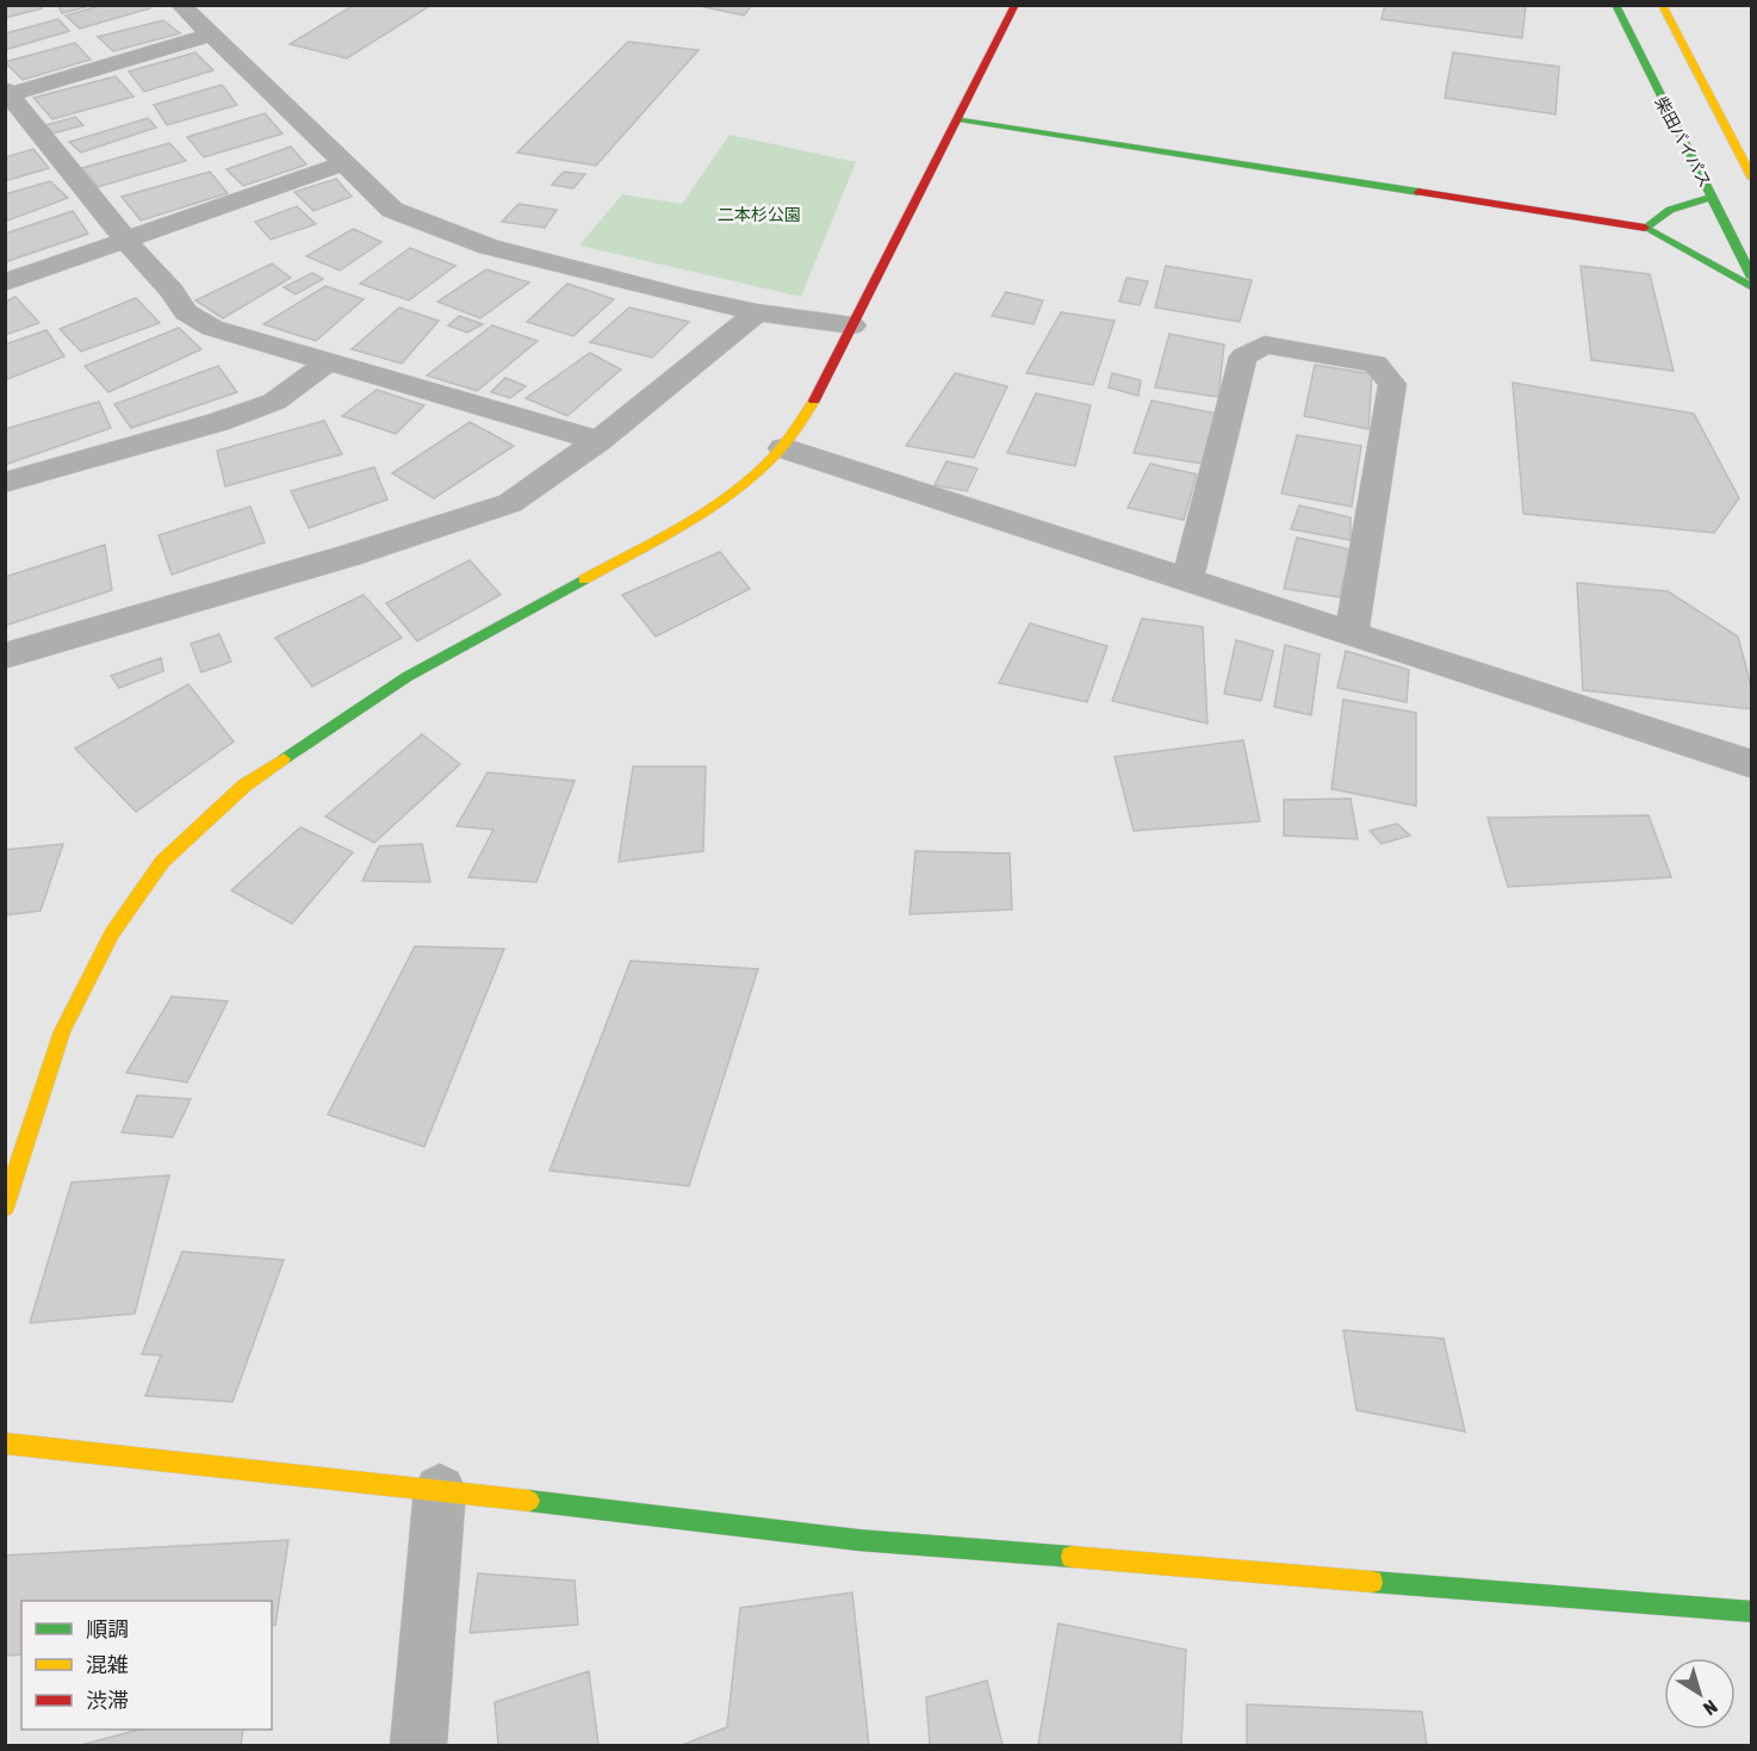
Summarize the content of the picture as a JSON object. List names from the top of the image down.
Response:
{
  "streets": {
    "main road": ["柴田バイパス"]
  },
  "parks": ["二本杉公園"],
  "legend": ["順調", "混雑", "渋滞"],
  "north": "bottom right"
}
